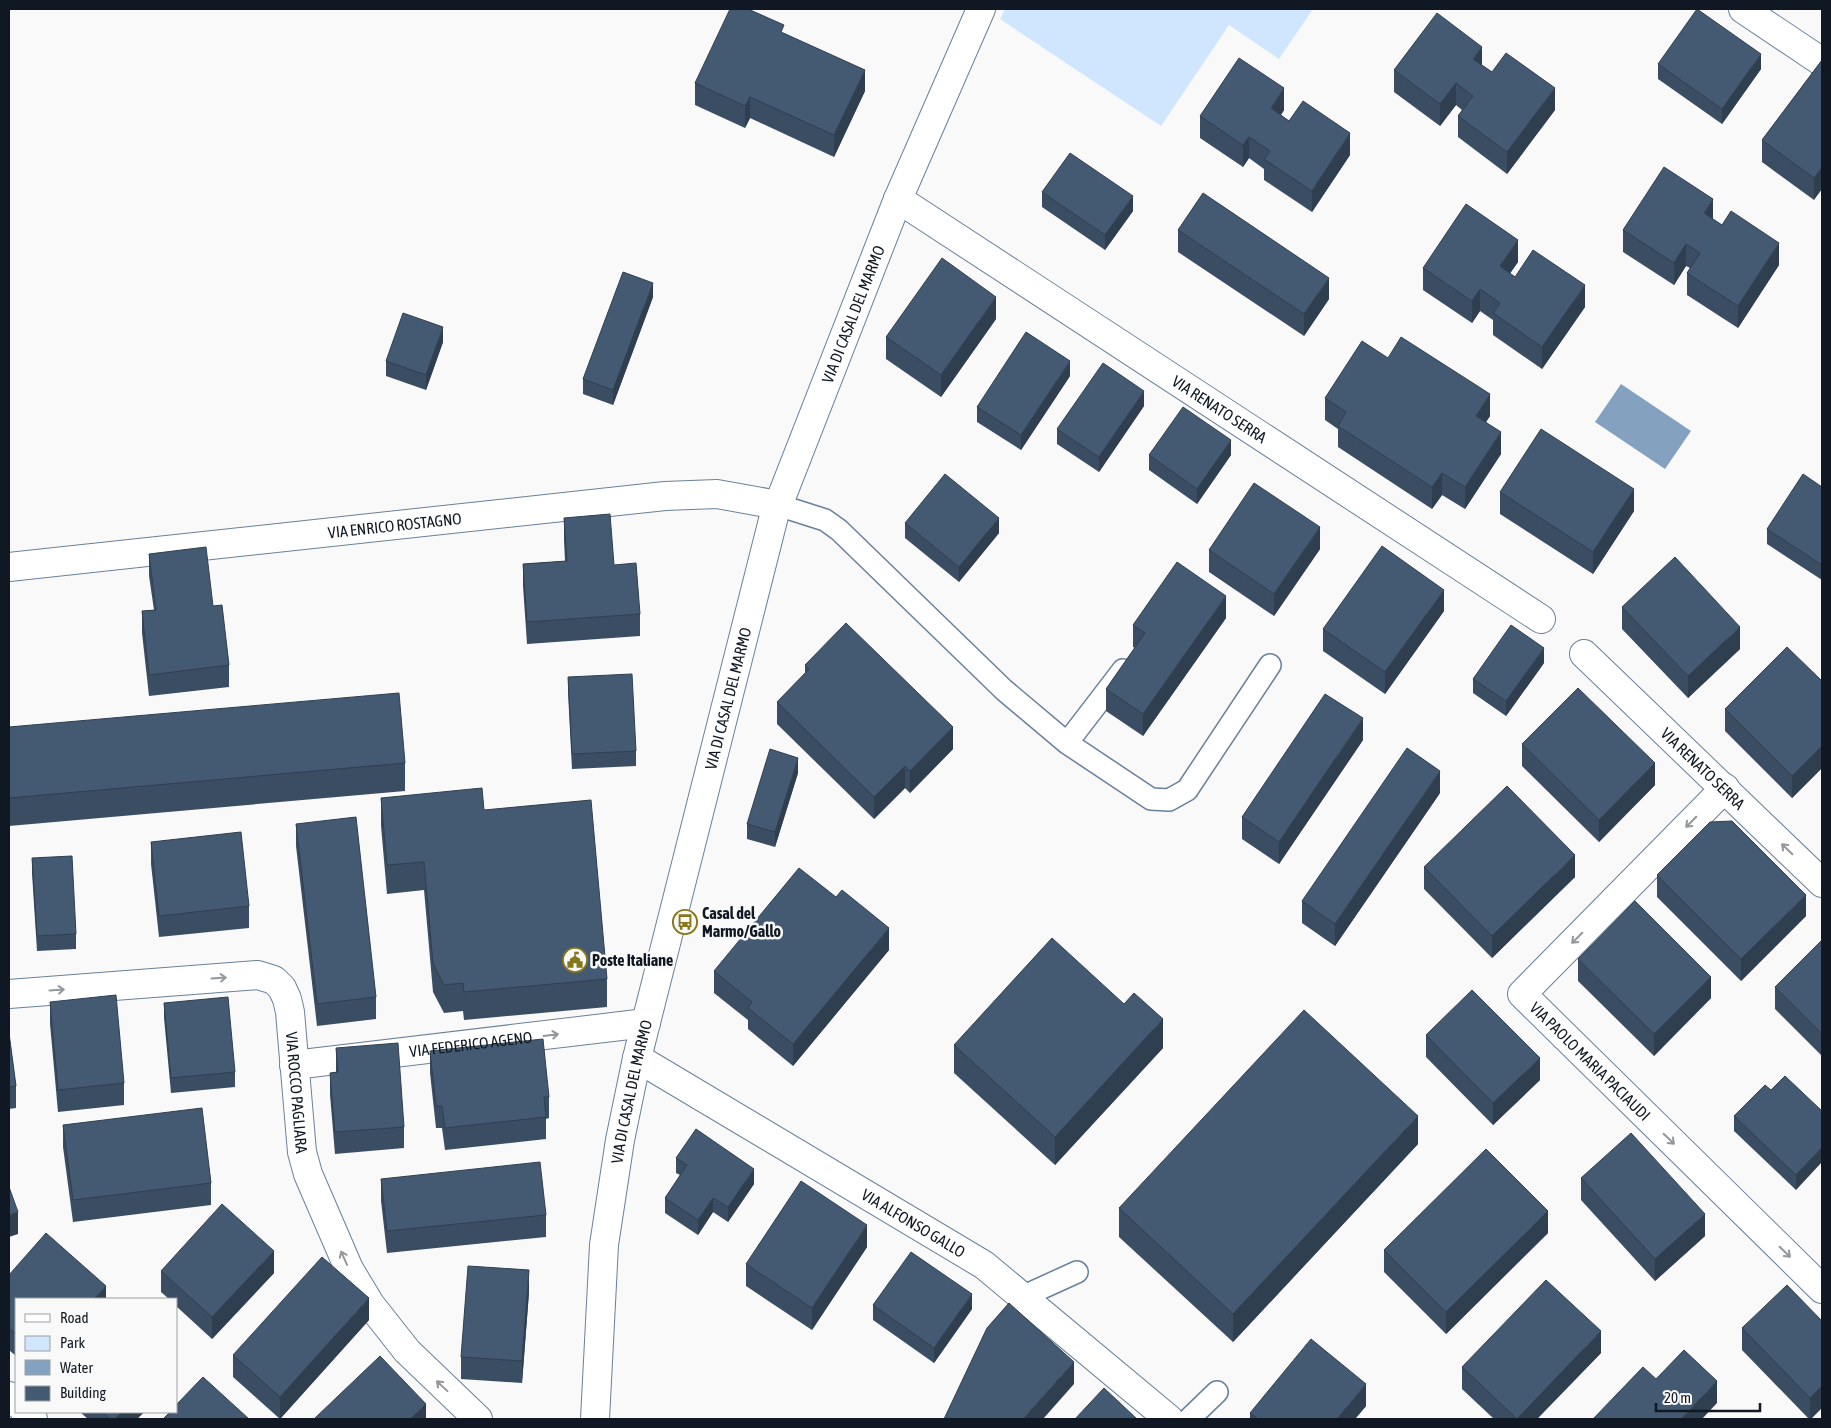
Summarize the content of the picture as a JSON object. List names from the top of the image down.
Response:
{
  "streets": {
    "street": [
      "VIA DI CASAL DEL MARMO",
      "VIA RENATO SERRA",
      "VIA ENRICO ROSTAGNO",
      "VIA FEDERICO AGENO",
      "VIA PAOLO MARIA PACIAUDI",
      "VIA ROCCO PAGLIARA",
      "VIA ALFONSO GALLO"
    ]
  },
  "crossings": [
    ["VIA DI CASAL DEL MARMO", "VIA RENATO SERRA"],
    ["VIA DI CASAL DEL MARMO", "VIA ENRICO ROSTAGNO"],
    ["VIA DI CASAL DEL MARMO", "VIA FEDERICO AGENO"],
    ["VIA DI CASAL DEL MARMO", "VIA ALFONSO GALLO"],
    ["VIA RENATO SERRA", "VIA PAOLO MARIA PACIAUDI"],
    ["VIA FEDERICO AGENO", "VIA ROCCO PAGLIARA"]
  ],
  "one_way": ["VIA FEDERICO AGENO"],
  "places": {
    "bus stop": ["Casal del Marmo/Gallo"],
    "public building": ["Poste Italiane"]
  },
  "legend": [
    "Road",
    "Park",
    "Water",
    "Building"
  ],
  "scale_bar": "20 m"
}
